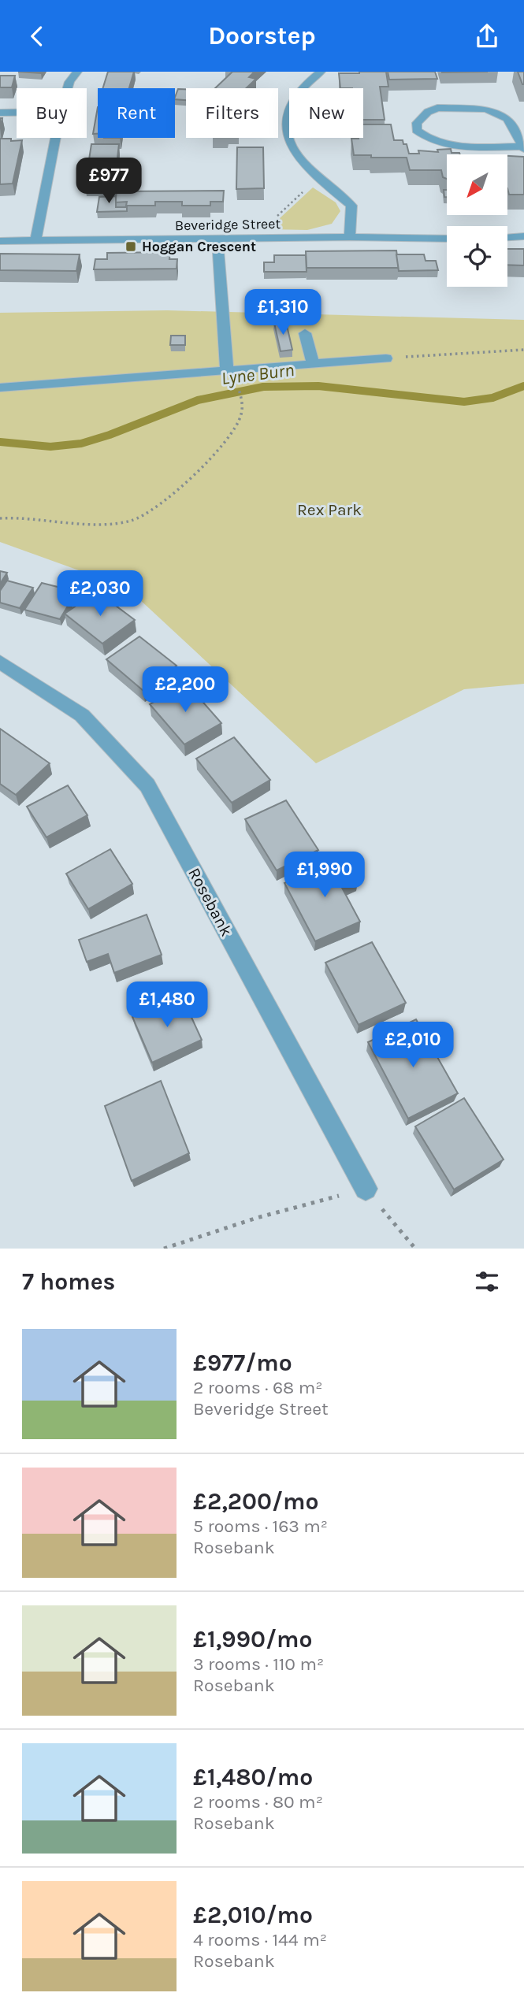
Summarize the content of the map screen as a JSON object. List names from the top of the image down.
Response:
{
  "streets": {
    "street": ["Beveridge Street", "Rosebank"]
  },
  "water": ["Lyne Burn"],
  "parks": ["Rex Park"],
  "places": {
    "transit": ["Hoggan Crescent"]
  },
  "north": "bottom left",
  "page": {
    "header": "Doorstep",
    "chip": [
      "Buy",
      "Rent",
      "Filters",
      "New"
    ],
    "price": [
      "£977",
      "£1,310",
      "£2,030",
      "£2,200",
      "£1,990",
      "£1,480",
      "£2,010"
    ],
    "heading": "7 homes",
    "list": [
      {
        "name": "£977/mo",
        "note": "2 rooms · 68 m² · Beveridge Street"
      },
      {
        "name": "£2,200/mo",
        "note": "5 rooms · 163 m² · Rosebank"
      },
      {
        "name": "£1,990/mo",
        "note": "3 rooms · 110 m² · Rosebank"
      },
      {
        "name": "£1,480/mo",
        "note": "2 rooms · 80 m² · Rosebank"
      },
      {
        "name": "£2,010/mo",
        "note": "4 rooms · 144 m² · Rosebank"
      }
    ]
  }
}
